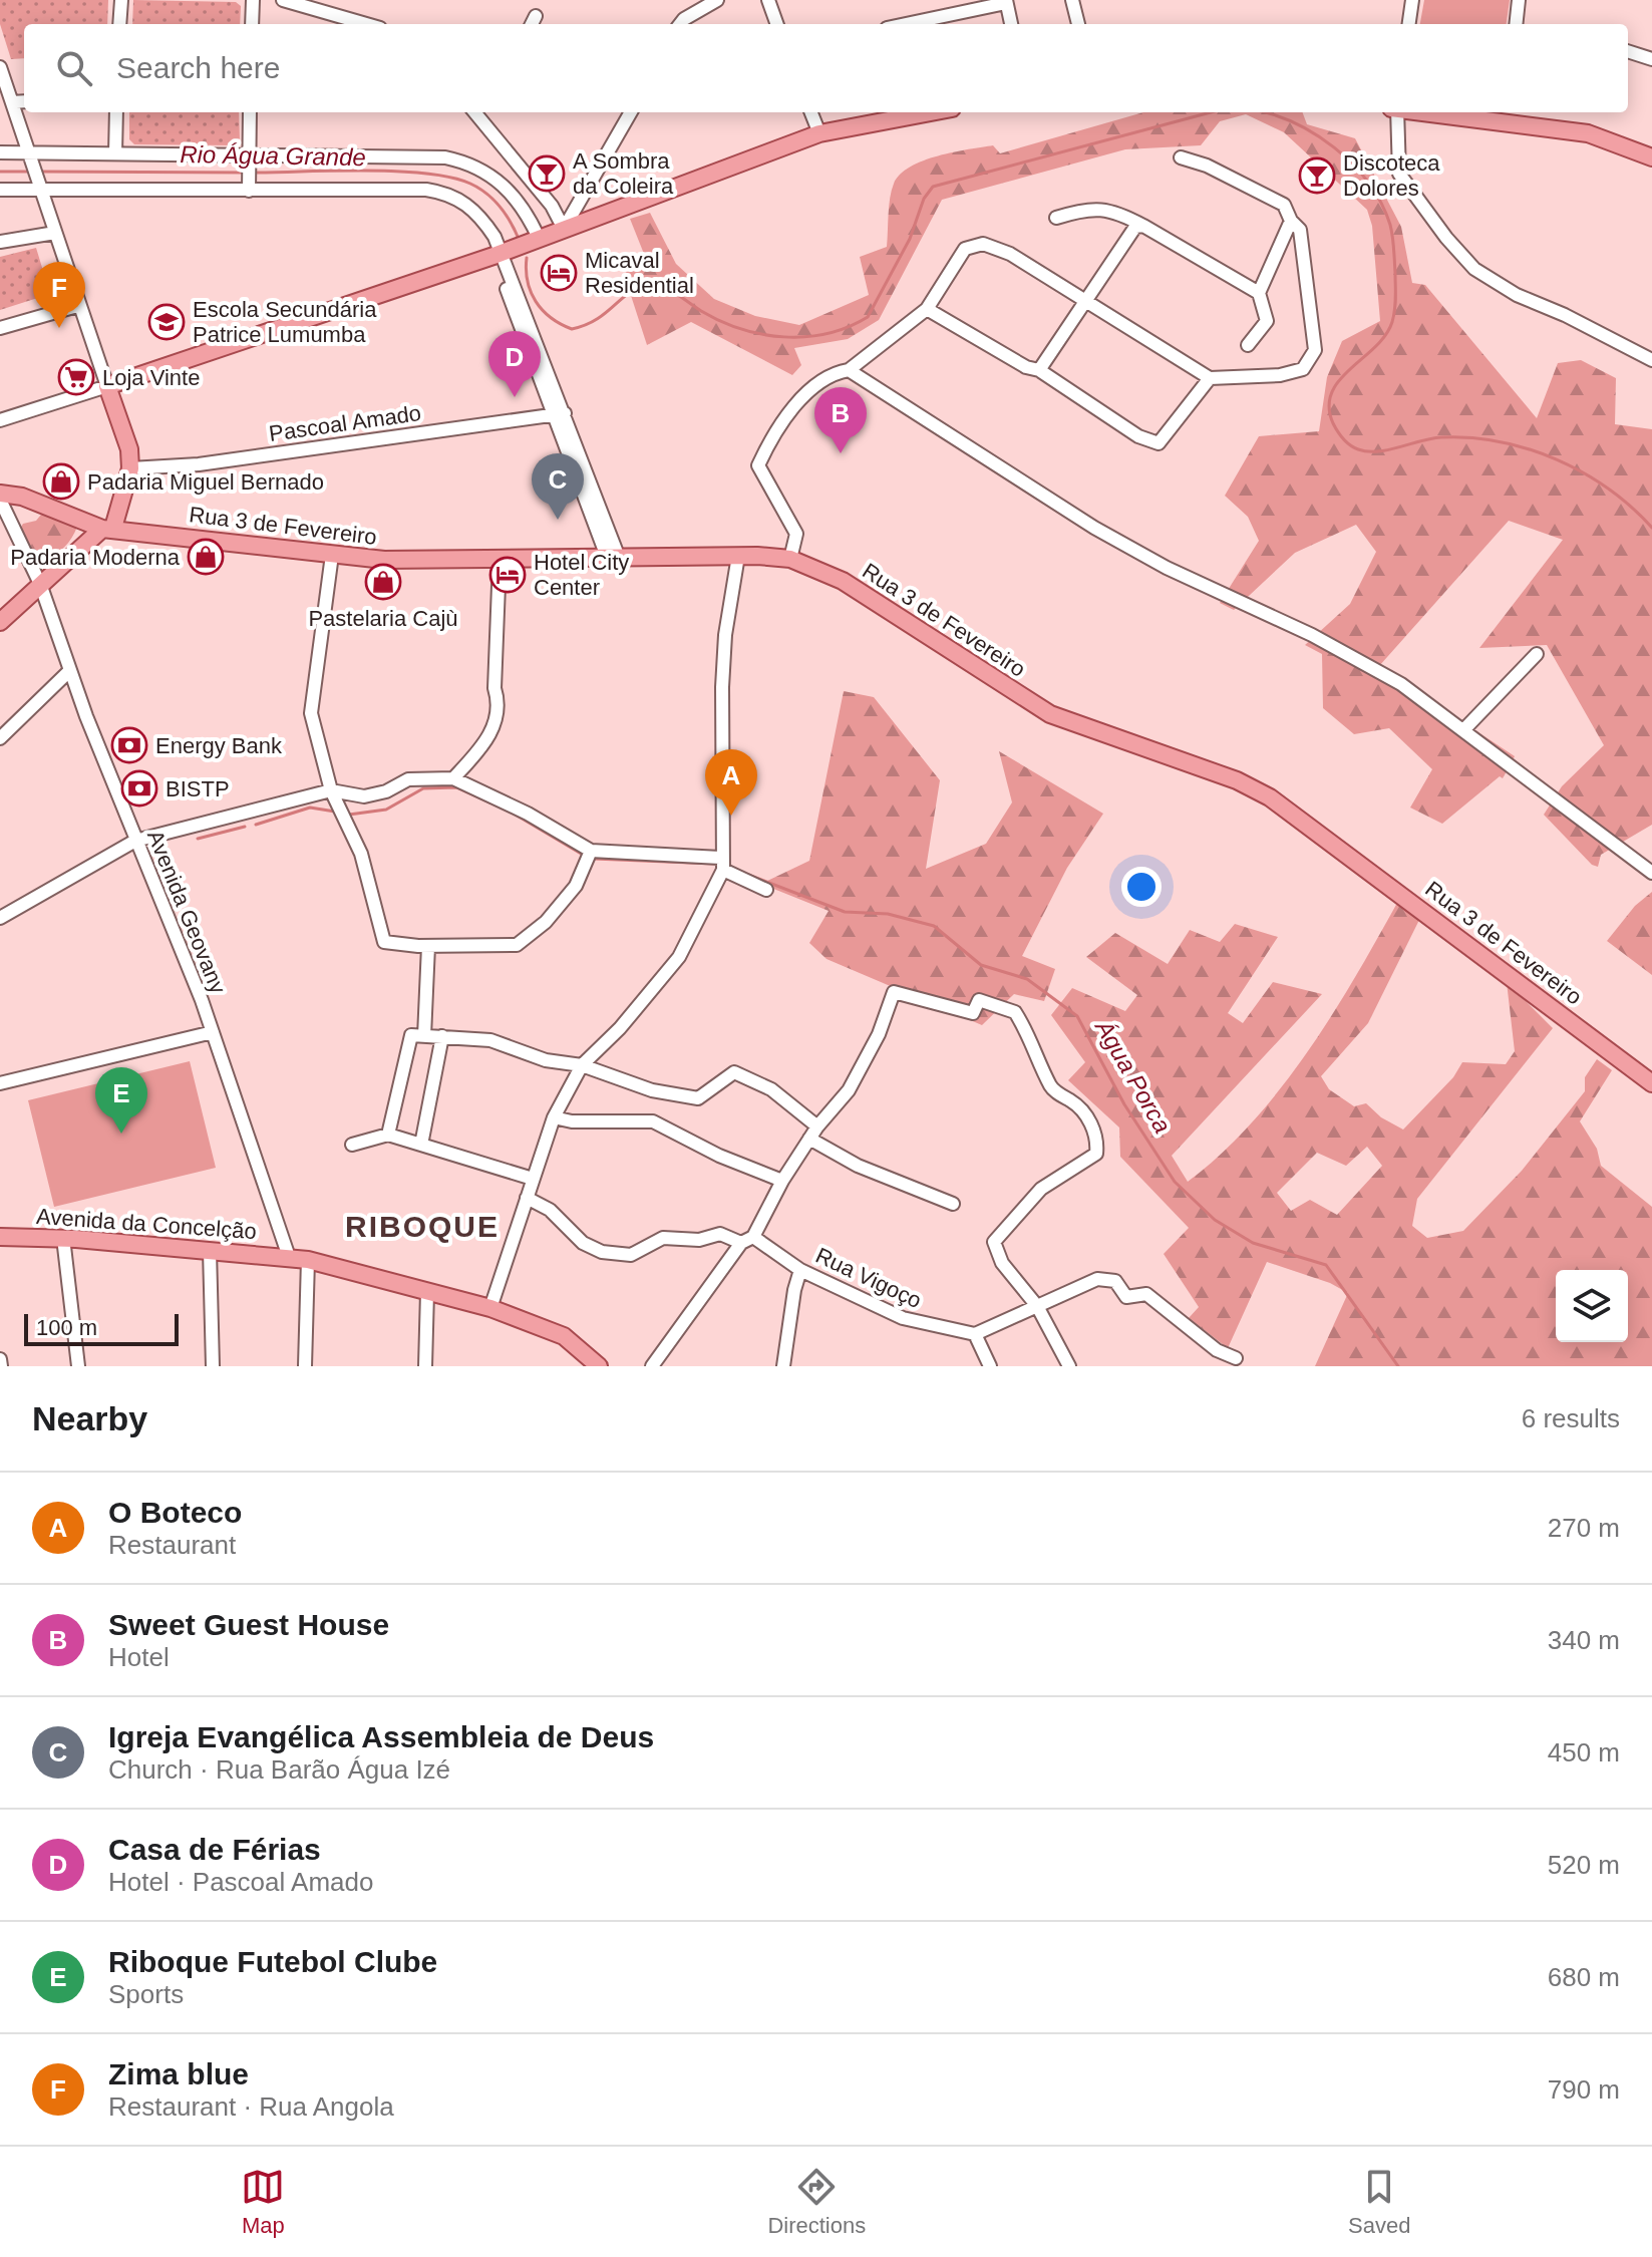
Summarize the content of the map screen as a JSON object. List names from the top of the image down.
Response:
{
  "streets": {
    "main road": ["Rua 3 de Fevereiro", "Avenida da Concelção"],
    "street": ["Pascoal Amado", "Avenida Geovany", "Rua Vigoço"]
  },
  "crossings": [
    ["Rua 3 de Fevereiro", "Avenida Geovany"],
    ["Avenida Geovany", "Avenida da Concelção"]
  ],
  "districts": ["RIBOQUE"],
  "water": ["Rio Água Grande", "Água Porca"],
  "places": {
    "bar": ["A Sombra da Coleira", "Discoteca Dolores"],
    "hotel": ["Micaval Residential", "Hotel City Center"],
    "school or university": ["Escola Secundária Patrice Lumumba"],
    "supermarket": ["Loja Vinte"],
    "shop": ["Padaria Miguel Bernado", "Padaria Moderna", "Pastelaria Cajù"],
    "bank": ["Energy Bank", "BISTP"]
  },
  "scale_bar": "100 m",
  "page": {
    "search": "Search here",
    "pins": [
      "F",
      "D",
      "B",
      "C",
      "A",
      "E"
    ],
    "scale": "100 m",
    "heading": ["Nearby", "6 results"],
    "list": [
      {
        "mark": "A",
        "name": "O Boteco",
        "note": "Restaurant",
        "value": "270 m"
      },
      {
        "mark": "B",
        "name": "Sweet Guest House",
        "note": "Hotel",
        "value": "340 m"
      },
      {
        "mark": "C",
        "name": "Igreja Evangélica Assembleia de Deus",
        "note": "Church · Rua Barão Água Izé",
        "value": "450 m"
      },
      {
        "mark": "D",
        "name": "Casa de Férias",
        "note": "Hotel · Pascoal Amado",
        "value": "520 m"
      },
      {
        "mark": "E",
        "name": "Riboque Futebol Clube",
        "note": "Sports",
        "value": "680 m"
      },
      {
        "mark": "F",
        "name": "Zima blue",
        "note": "Restaurant · Rua Angola",
        "value": "790 m"
      }
    ],
    "nav": ["Map", "Directions", "Saved"]
  }
}
